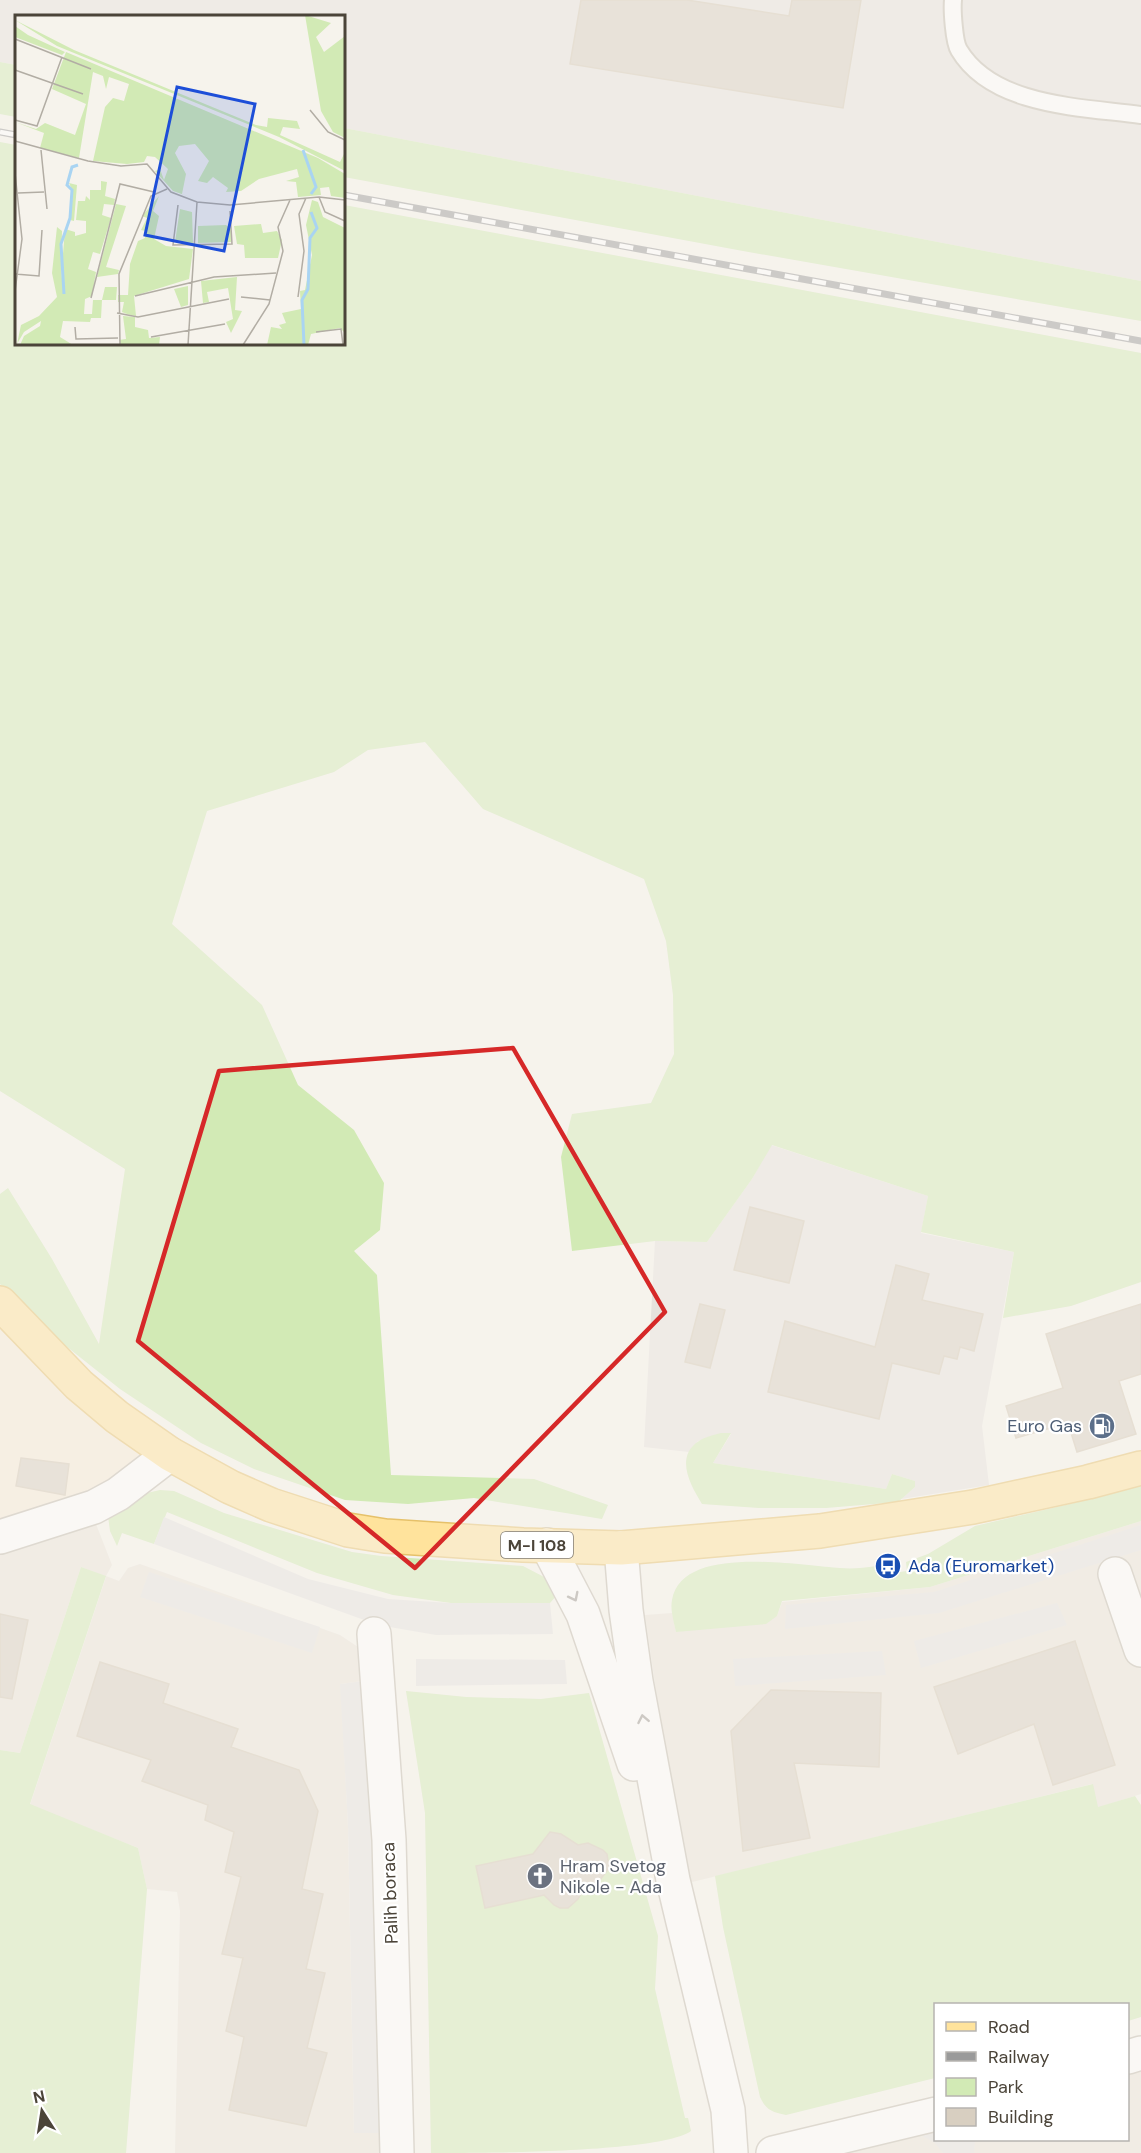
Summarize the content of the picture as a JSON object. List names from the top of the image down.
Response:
{
  "streets": {
    "main road": ["M-I 108"],
    "street": ["Palih boraca"]
  },
  "places": {
    "fuel station": ["Euro Gas"],
    "bus stop": ["Ada (Euromarket)"],
    "church": ["Hram Svetog Nikole - Ada"]
  },
  "legend": [
    "Road",
    "Railway",
    "Park",
    "Building"
  ],
  "north": "top"
}
